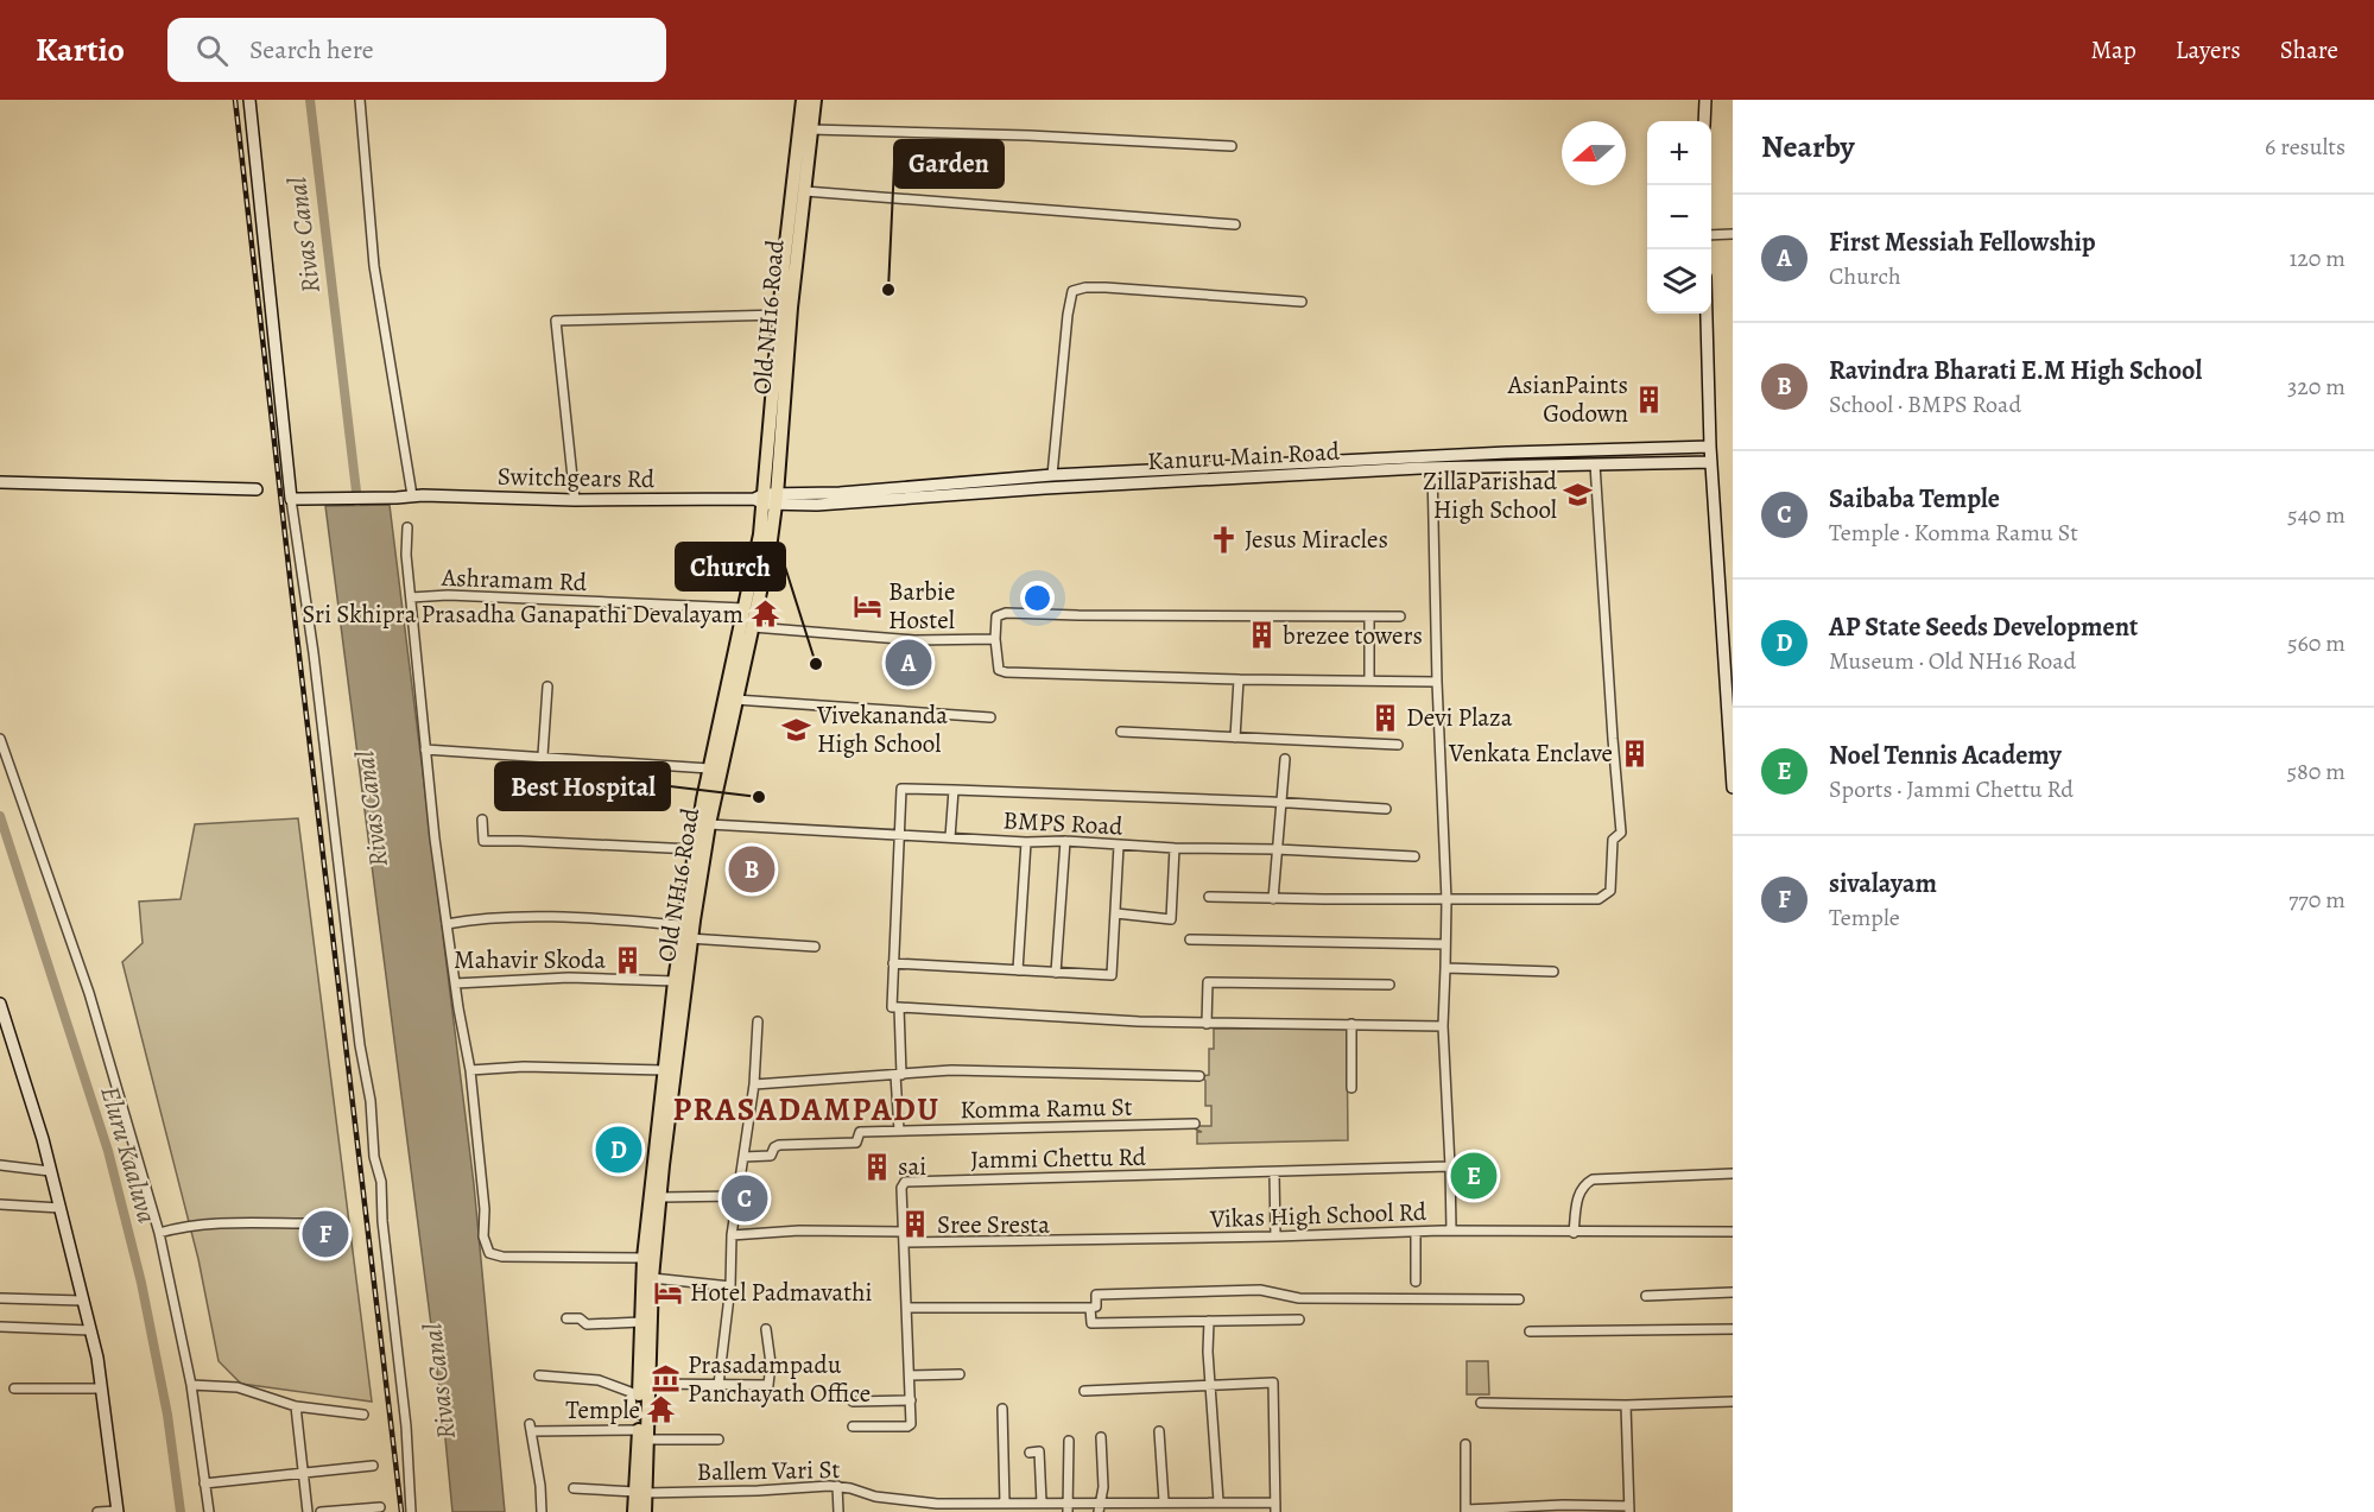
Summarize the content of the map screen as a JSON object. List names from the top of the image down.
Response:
{
  "streets": {
    "main road": ["Old NH16 Road", "Kanuru Main Road", "Switchgears Rd"],
    "street": [
      "Ashramam Rd",
      "BMPS Road",
      "Komma Ramu St",
      "Jammi Chettu Rd",
      "Vikas High School Rd",
      "Ballem Vari St"
    ]
  },
  "crossings": [
    ["Old NH16 Road", "Kanuru Main Road"],
    ["Old NH16 Road", "Switchgears Rd"],
    ["Old NH16 Road", "Ashramam Rd"],
    ["Old NH16 Road", "BMPS Road"],
    ["Old NH16 Road", "Ballem Vari St"],
    ["Kanuru Main Road", "Switchgears Rd"],
    ["Jammi Chettu Rd", "Vikas High School Rd"]
  ],
  "districts": ["PRASADAMPADU"],
  "water": ["Rivas Canal", "Eluru Kaaluva"],
  "places": {
    "other": ["Garden", "Church", "Best Hospital"],
    "building": [
      "AsianPaints Godown",
      "brezee towers",
      "Devi Plaza",
      "Venkata Enclave",
      "Mahavir Skoda",
      "sai",
      "Sree Sresta"
    ],
    "school or university": ["ZillaParishad High School", "Vivekananda High School"],
    "church": ["Jesus Miracles"],
    "hotel": ["Barbie Hostel", "Hotel Padmavathi"],
    "temple": ["Sri Skhipra Prasadha Ganapathi Devalayam", "Temple"],
    "museum": ["Prasadampadu Panchayath Office"]
  },
  "north": "left",
  "page": {
    "header": "Kartio",
    "search": "Search here",
    "nav": ["Map", "Layers", "Share"],
    "heading": ["Nearby", "6 results"],
    "map_buttons": ["+", "−"],
    "list": [
      {
        "mark": "A",
        "name": "First Messiah Fellowship",
        "note": "Church",
        "value": "120 m"
      },
      {
        "mark": "B",
        "name": "Ravindra Bharati E.M High School",
        "note": "School · BMPS Road",
        "value": "320 m"
      },
      {
        "mark": "C",
        "name": "Saibaba Temple",
        "note": "Temple · Komma Ramu St",
        "value": "540 m"
      },
      {
        "mark": "D",
        "name": "AP State Seeds Development",
        "note": "Museum · Old NH16 Road",
        "value": "560 m"
      },
      {
        "mark": "E",
        "name": "Noel Tennis Academy",
        "note": "Sports · Jammi Chettu Rd",
        "value": "580 m"
      },
      {
        "mark": "F",
        "name": "sivalayam",
        "note": "Temple",
        "value": "770 m"
      }
    ],
    "pins": [
      "A",
      "B",
      "D",
      "E",
      "C",
      "F"
    ]
  }
}
